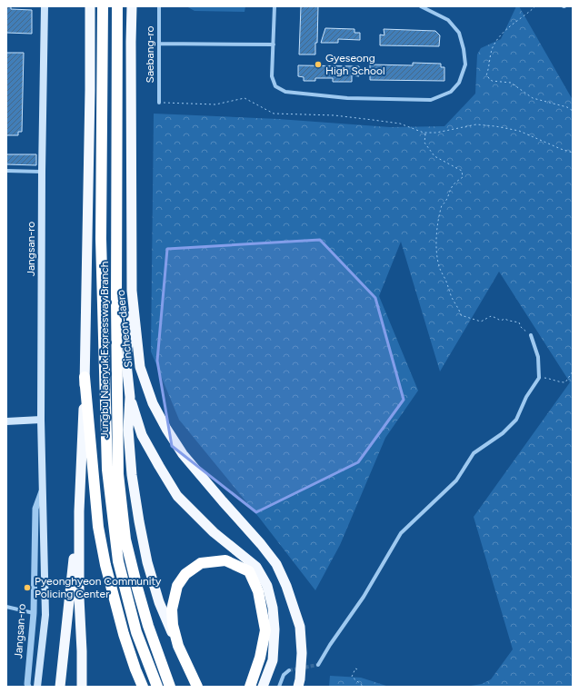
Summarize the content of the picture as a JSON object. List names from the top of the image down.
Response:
{
  "streets": {
    "highway": ["Sincheon-daero", "Jungbu Naeryuk Expressway Branch"],
    "main road": ["Jangsan-ro"],
    "street": ["Saebang-ro"]
  },
  "places": ["Gyeseong High School", "Pyeonghyeon Community Policing Center"]
}
